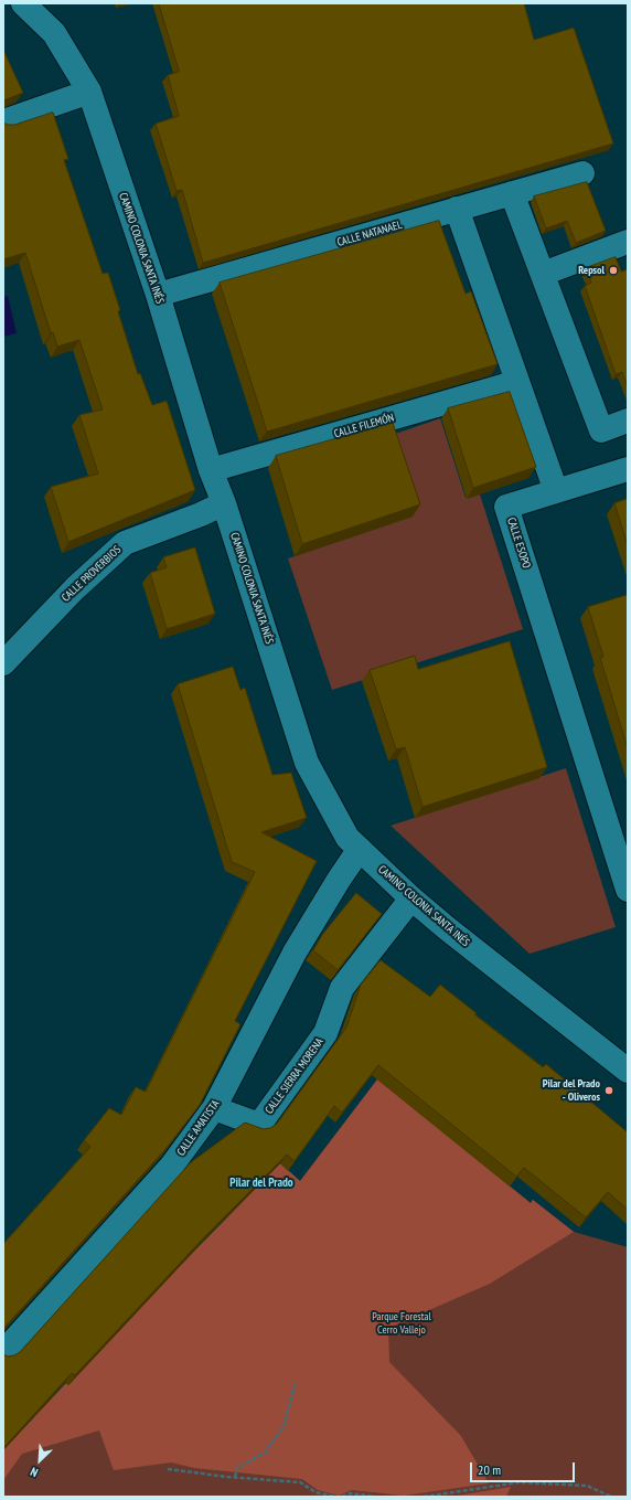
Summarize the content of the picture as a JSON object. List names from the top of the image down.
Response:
{
  "streets": {
    "street": [
      "CALLE NATANAEL",
      "CAMINO COLONIA SANTA INÉS",
      "CALLE FILEMÓN",
      "CALLE ESOPO",
      "CALLE PROVERBIOS",
      "CALLE SIERRA MORENA",
      "CALLE AMATISTA"
    ]
  },
  "crossings": [
    ["CALLE NATANAEL", "CAMINO COLONIA SANTA INÉS"],
    ["CAMINO COLONIA SANTA INÉS", "CALLE FILEMÓN"],
    ["CAMINO COLONIA SANTA INÉS", "CALLE PROVERBIOS"],
    ["CAMINO COLONIA SANTA INÉS", "CALLE SIERRA MORENA"],
    ["CAMINO COLONIA SANTA INÉS", "CALLE AMATISTA"],
    ["CALLE SIERRA MORENA", "CALLE AMATISTA"]
  ],
  "districts": ["Pilar del Prado"],
  "parks": ["Parque Forestal Cerro Vallejo"],
  "places": ["Repsol", "Pilar del Prado - Oliveros"],
  "scale_bar": "20 m",
  "north": "bottom left"
}
